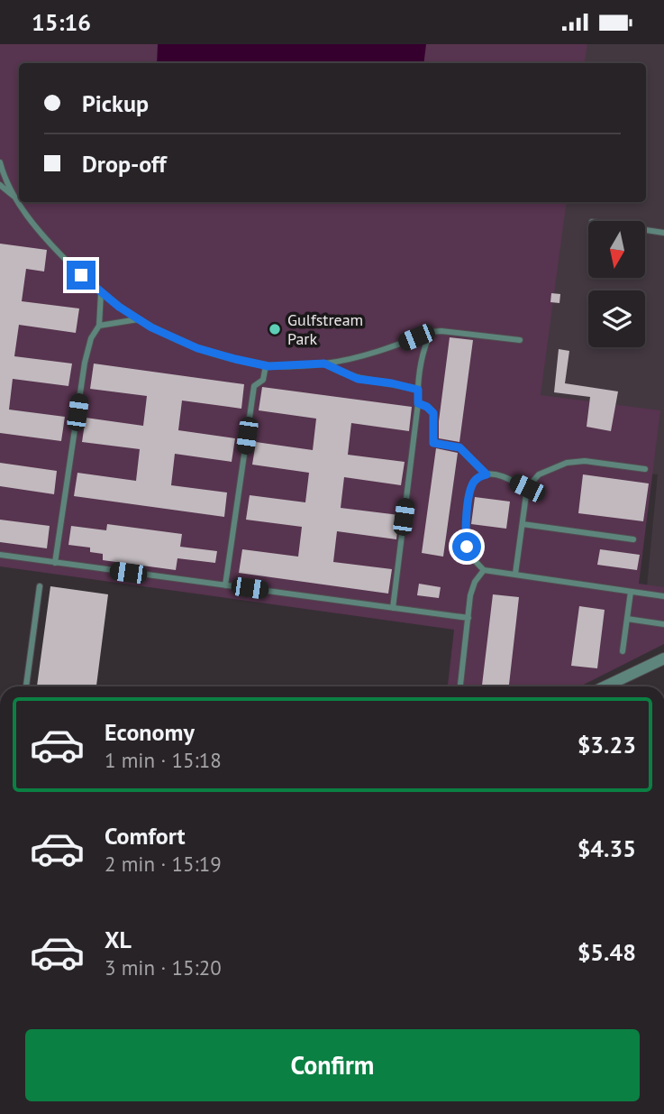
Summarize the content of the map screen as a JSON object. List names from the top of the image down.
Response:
{
  "places": ["Gulfstream Park"],
  "north": "bottom",
  "page": {
    "status": "15:16",
    "banner": ["Pickup", "Drop-off"],
    "list": [
      {
        "name": "Economy",
        "note": "1 min · 15:18",
        "value": "$3.23"
      },
      {
        "name": "Comfort",
        "note": "2 min · 15:19",
        "value": "$4.35"
      },
      {
        "name": "XL",
        "note": "3 min · 15:20",
        "value": "$5.48"
      }
    ],
    "buttons": "Confirm"
  }
}
